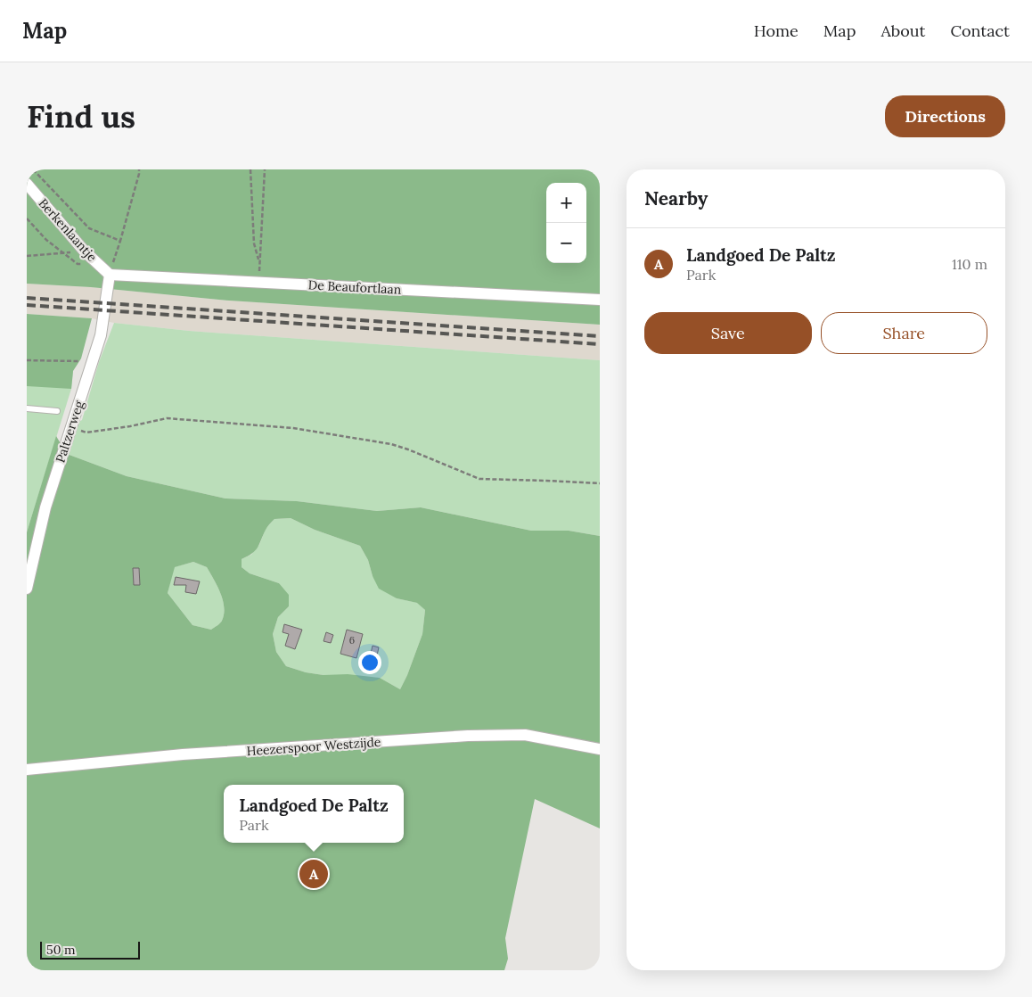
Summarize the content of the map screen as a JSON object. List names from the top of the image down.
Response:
{
  "streets": {
    "street": [
      "Berkenlaantje",
      "De Beaufortlaan",
      "Paltzerweg",
      "Heezerspoor Westzijde"
    ]
  },
  "crossings": [
    ["Berkenlaantje", "De Beaufortlaan"],
    ["Berkenlaantje", "Paltzerweg"],
    ["De Beaufortlaan", "Paltzerweg"]
  ],
  "house_numbers": ["6"],
  "scale_bar": "50 m",
  "page": {
    "header": "Map",
    "nav": [
      "Home",
      "Map",
      "About",
      "Contact"
    ],
    "buttons": [
      "Directions",
      ["Save", "Share"]
    ],
    "title": "Find us",
    "heading": "Nearby",
    "map_buttons": ["+", "−"],
    "list": [
      {
        "mark": "A",
        "name": "Landgoed De Paltz",
        "note": "Park",
        "value": "110 m"
      }
    ],
    "popup": ["Landgoed De Paltz", "Park"],
    "pins": "A",
    "scale": "50 m"
  }
}
